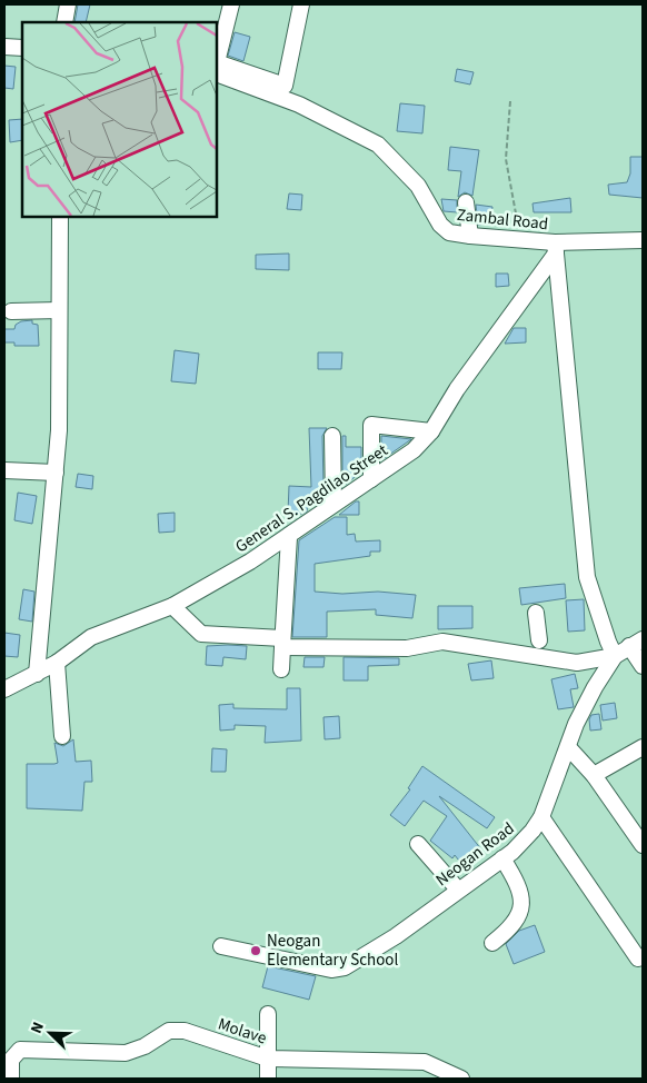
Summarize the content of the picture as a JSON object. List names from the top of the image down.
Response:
{
  "streets": {
    "street": [
      "Zambal Road",
      "General S. Pagdilao Street",
      "Neogan Road",
      "Molave"
    ]
  },
  "crossings": [
    ["Zambal Road", "General S. Pagdilao Street"]
  ],
  "places": ["Neogan Elementary School"],
  "north": "top left"
}
